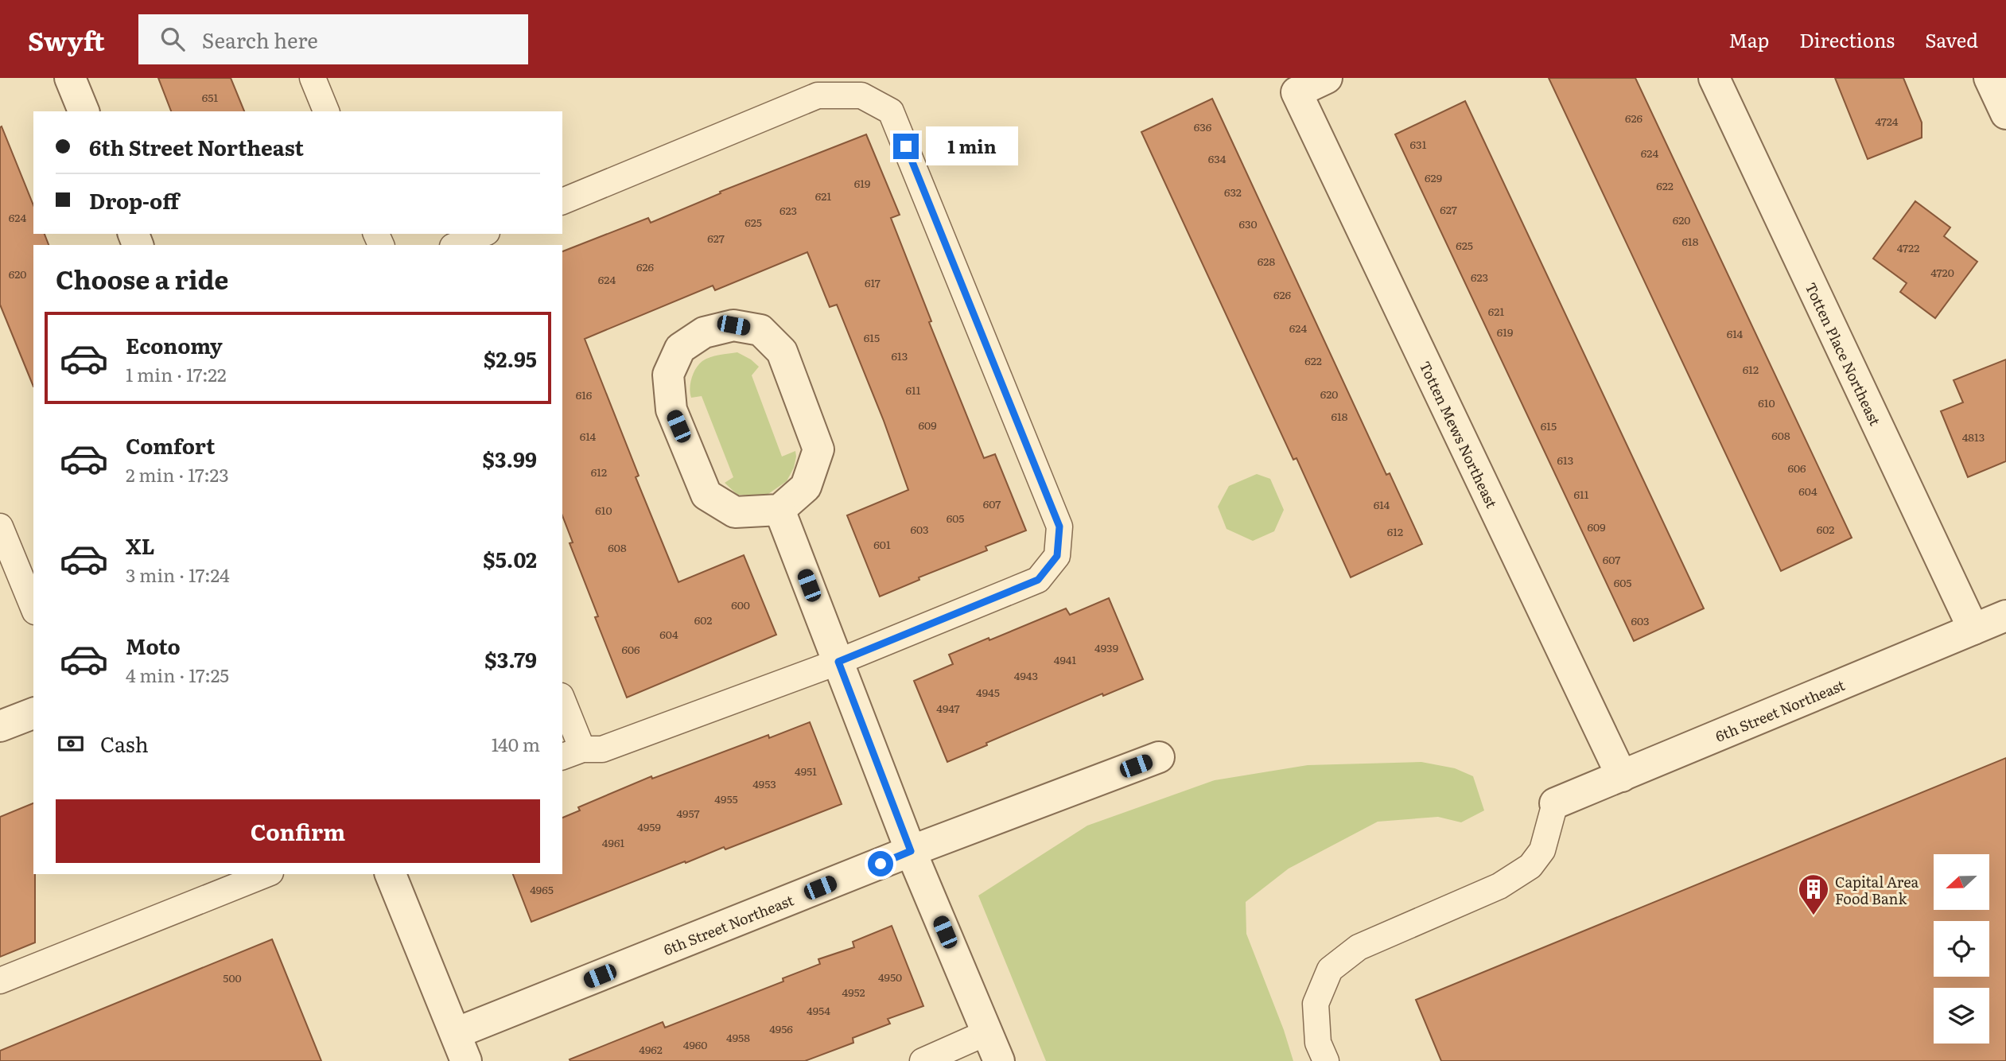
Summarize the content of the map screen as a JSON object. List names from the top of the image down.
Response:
{
  "streets": {
    "street": ["Totten Place Northeast", "Totten Mews Northeast", "6th Street Northeast"]
  },
  "crossings": [
    ["Totten Place Northeast", "6th Street Northeast"],
    ["Totten Mews Northeast", "6th Street Northeast"]
  ],
  "places": {
    "building": ["Capital Area Food Bank"]
  },
  "house_numbers": [
    "651",
    "626",
    "4724",
    "636",
    "631",
    "624",
    "634",
    "629",
    "619",
    "622",
    "632",
    "621",
    "627",
    "623",
    "624",
    "620",
    "625",
    "630",
    "627",
    "618",
    "625",
    "4722",
    "628",
    "626",
    "4720",
    "620",
    "623",
    "624",
    "617",
    "626",
    "621",
    "624",
    "619",
    "614",
    "615",
    "613",
    "622",
    "612",
    "611",
    "620",
    "616",
    "610",
    "618",
    "609",
    "615",
    "608",
    "614",
    "4813",
    "613",
    "606",
    "612",
    "604",
    "611",
    "607",
    "614",
    "610",
    "605",
    "609",
    "603",
    "602",
    "612",
    "601",
    "608",
    "607",
    "605",
    "600",
    "602",
    "603",
    "604",
    "4939",
    "606",
    "4941",
    "4943",
    "4945",
    "4947",
    "4951",
    "4953",
    "4955",
    "4957",
    "4959",
    "4961",
    "4965",
    "4950",
    "500",
    "4952",
    "4954",
    "4956",
    "4958",
    "4960",
    "4962"
  ],
  "north": "left",
  "page": {
    "header": "Swyft",
    "search": "Search here",
    "nav": ["Map", "Directions", "Saved"],
    "banner": ["6th Street Northeast", "Drop-off"],
    "bubble": "1 min",
    "heading": "Choose a ride",
    "list": [
      {
        "name": "Economy",
        "note": "1 min · 17:22",
        "value": "$2.95"
      },
      {
        "name": "Comfort",
        "note": "2 min · 17:23",
        "value": "$3.99"
      },
      {
        "name": "XL",
        "note": "3 min · 17:24",
        "value": "$5.02"
      },
      {
        "name": "Moto",
        "note": "4 min · 17:25",
        "value": "$3.79"
      }
    ],
    "pay": ["Cash", "140 m"],
    "buttons": "Confirm"
  }
}
